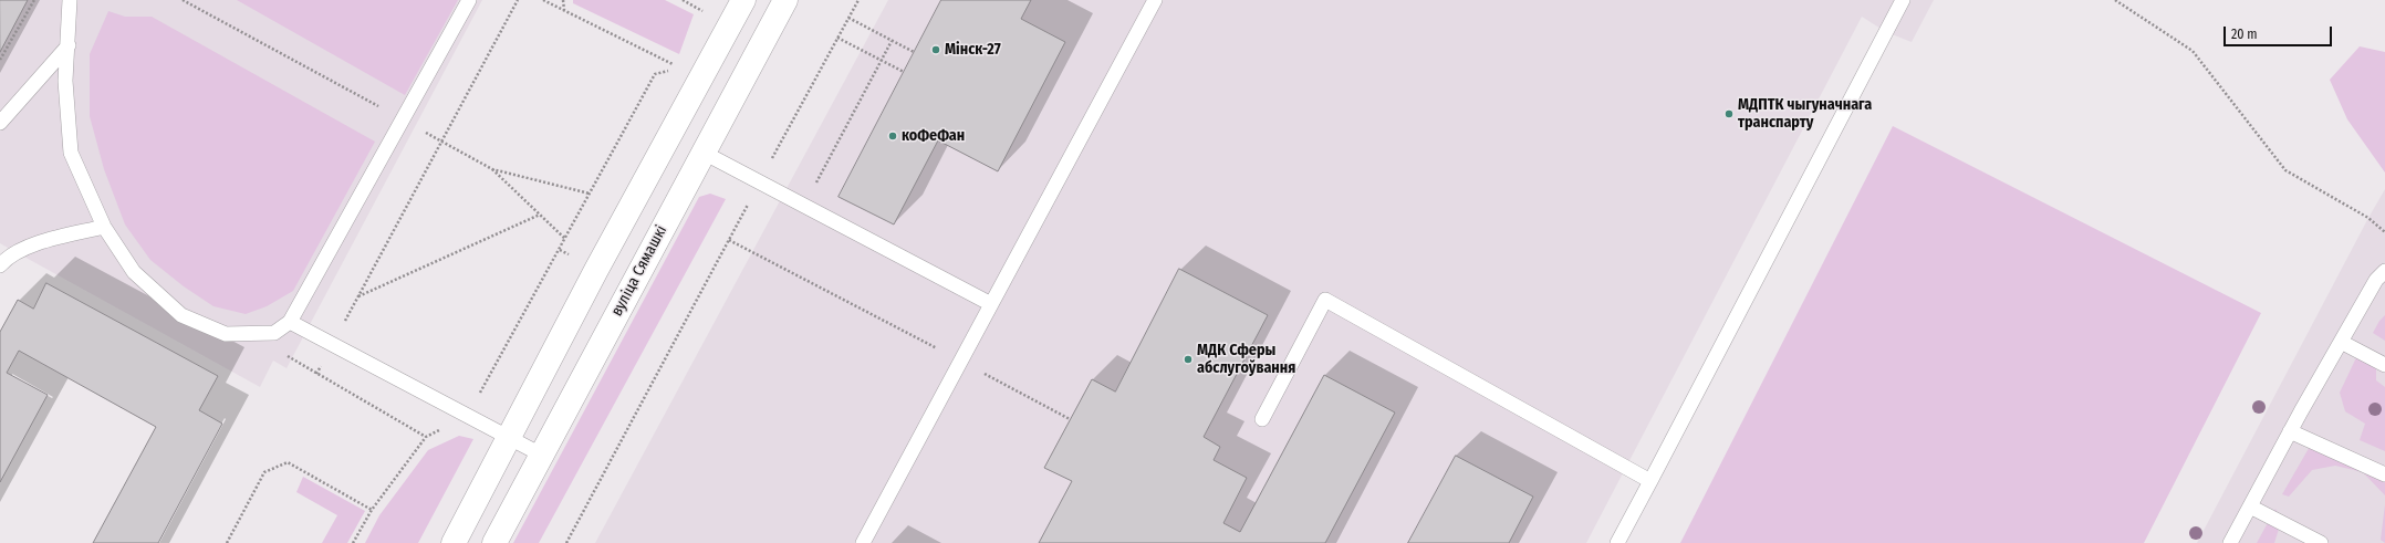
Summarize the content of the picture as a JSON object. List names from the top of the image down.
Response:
{
  "streets": {
    "main road": ["вуліца Сямашкі"]
  },
  "places": [
    "Мінск-27",
    "МДПТК чыгуначнага транспарту",
    "коФеФан",
    "МДК Сферы абслугоўвання"
  ],
  "scale_bar": "20 m"
}
